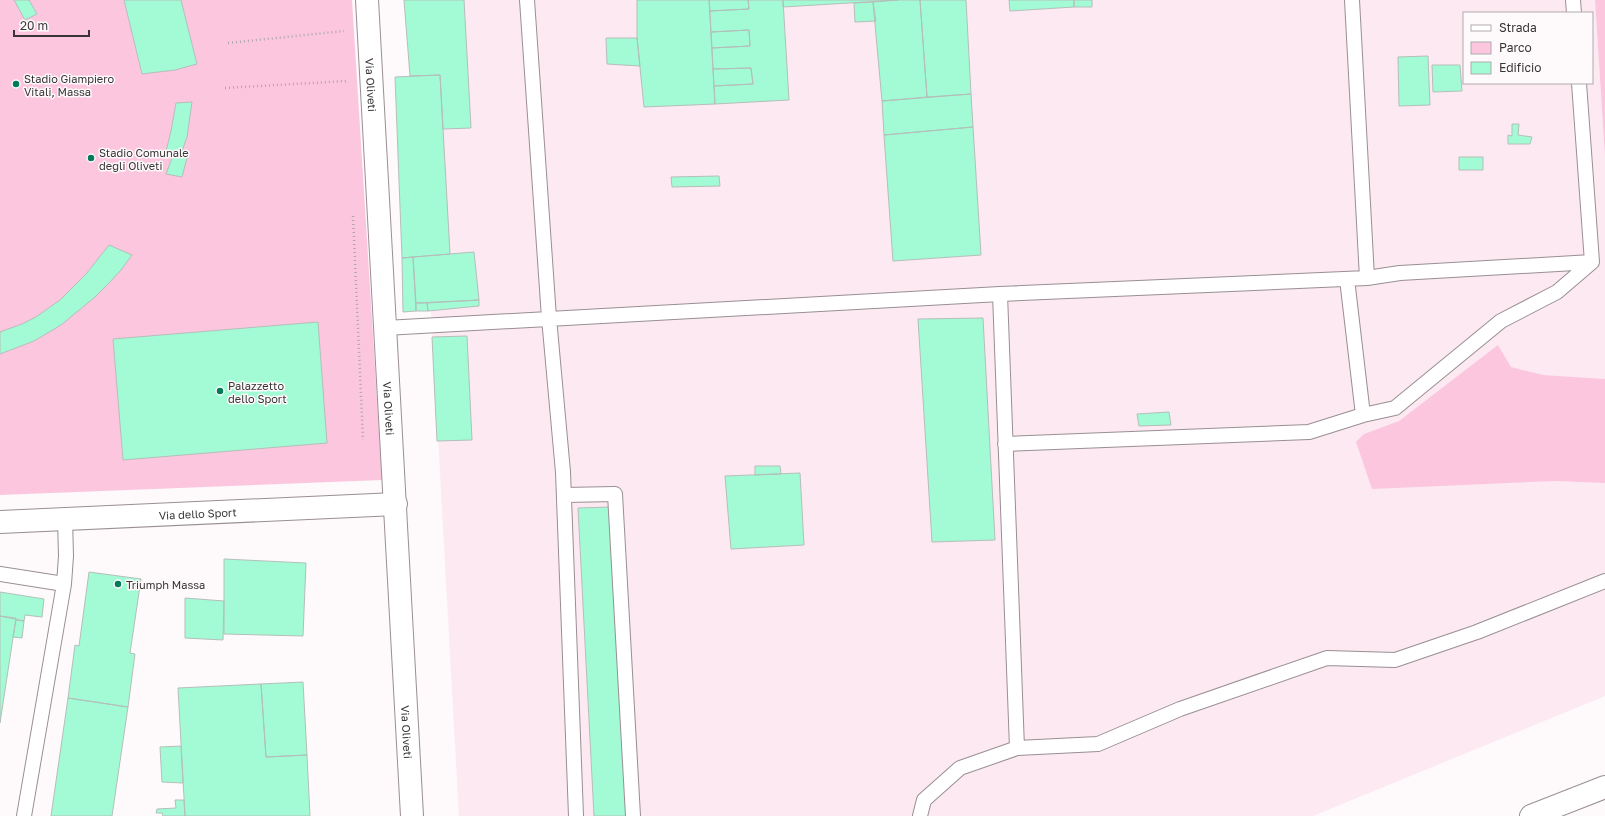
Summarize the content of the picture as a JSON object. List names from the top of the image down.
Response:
{
  "streets": {
    "main road": ["Via Oliveti", "Via dello Sport"]
  },
  "crossings": [
    ["Via Oliveti", "Via dello Sport"]
  ],
  "places": [
    "Stadio Giampiero Vitali, Massa",
    "Stadio Comunale degli Oliveti",
    "Palazzetto dello Sport",
    "Triumph Massa"
  ],
  "legend": ["Strada", "Parco", "Edificio"],
  "scale_bar": "20 m"
}
